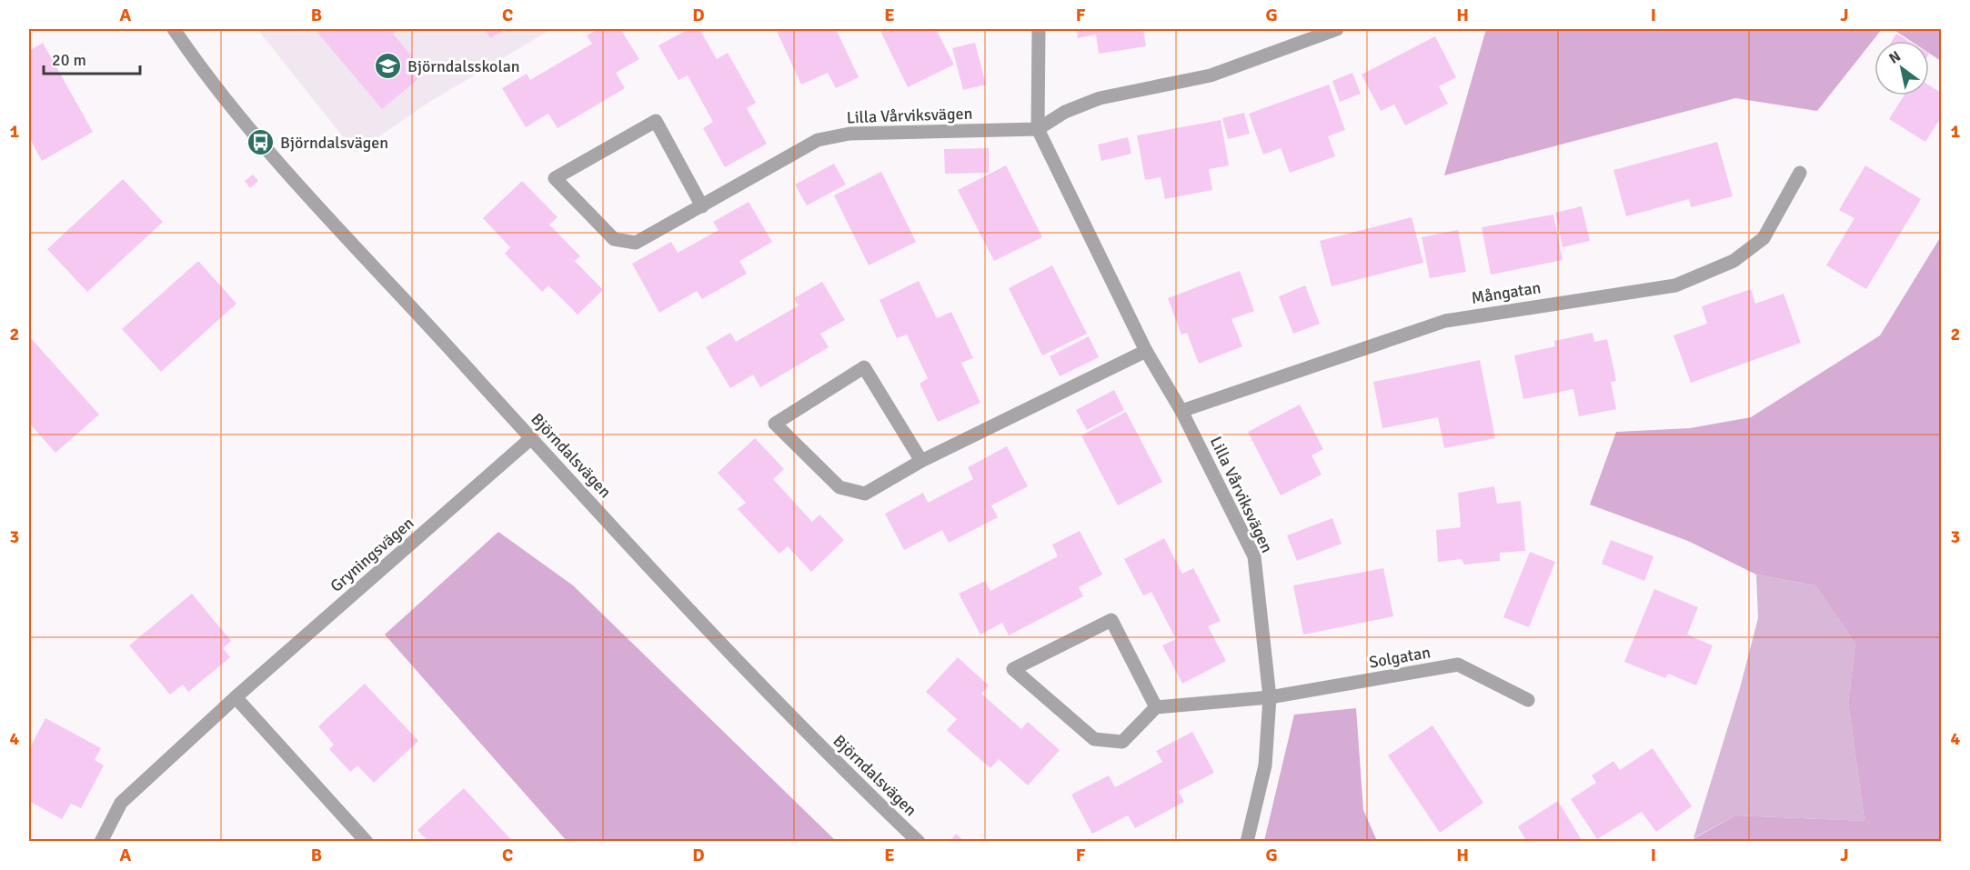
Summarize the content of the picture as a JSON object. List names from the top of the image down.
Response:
{
  "streets": {
    "street": [
      "Lilla Vårviksvägen",
      "Mångatan",
      "Björndalsvägen",
      "Gryningsvägen",
      "Solgatan"
    ]
  },
  "crossings": [
    ["Lilla Vårviksvägen", "Mångatan"],
    ["Lilla Vårviksvägen", "Solgatan"],
    ["Björndalsvägen", "Gryningsvägen"]
  ],
  "places": {
    "school or university": ["Björndalsskolan"],
    "bus stop": ["Björndalsvägen"]
  },
  "scale_bar": "20 m",
  "north": "top left",
  "grid": {
    "columns": [
      "A",
      "B",
      "C",
      "D",
      "E",
      "F",
      "G",
      "H",
      "I",
      "J"
    ],
    "rows": [
      "1",
      "2",
      "3",
      "4"
    ]
  }
}
